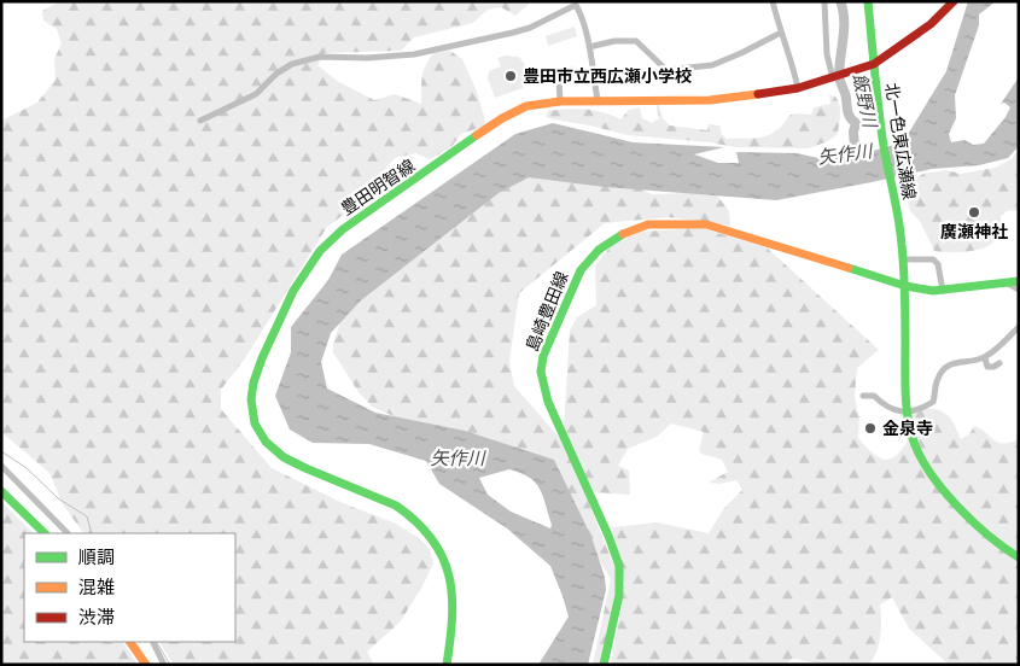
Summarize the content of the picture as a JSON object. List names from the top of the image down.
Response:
{
  "streets": {
    "main road": ["北一色東広瀬線", "豊田明智線", "島崎豊田線"]
  },
  "crossings": [
    ["北一色東広瀬線", "豊田明智線"],
    ["北一色東広瀬線", "島崎豊田線"]
  ],
  "water": ["飯野川", "矢作川"],
  "places": ["豊田市立西広瀬小学校", "廣瀬神社", "金泉寺"],
  "legend": ["順調", "混雑", "渋滞"]
}
